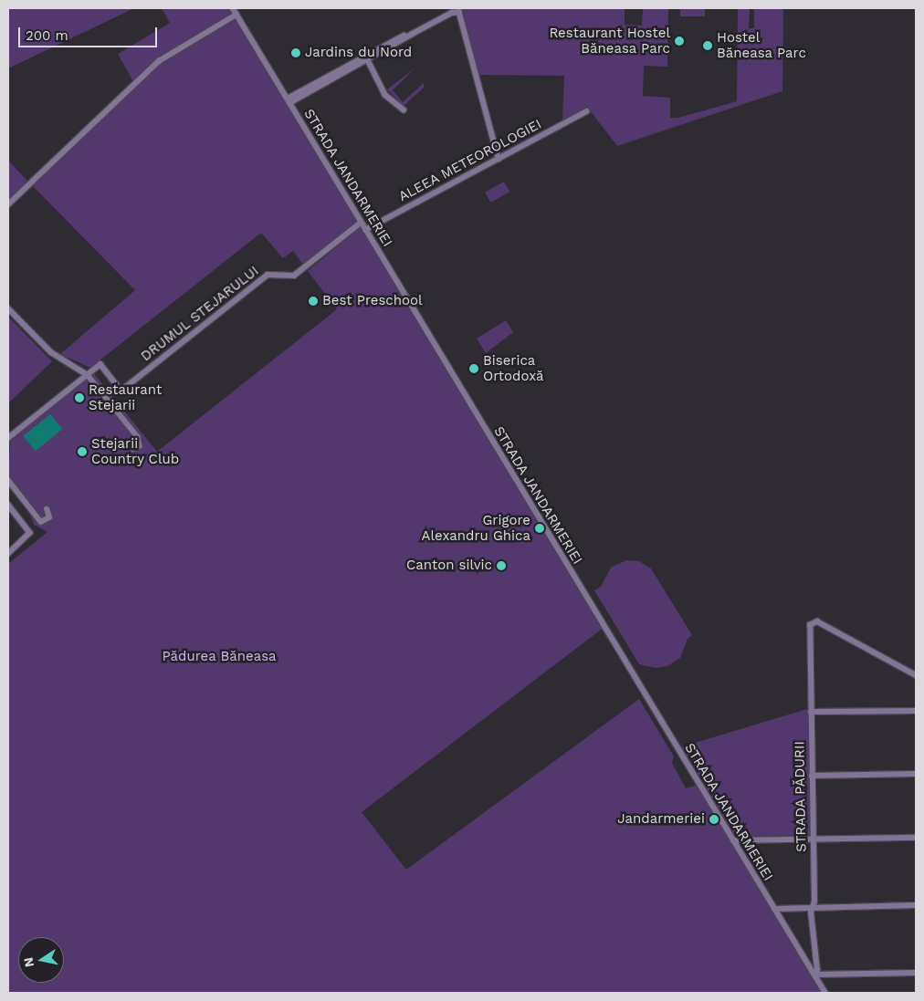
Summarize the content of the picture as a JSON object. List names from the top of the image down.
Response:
{
  "streets": {
    "street": [
      "ALEEA METEOROLOGIEI",
      "STRADA JANDARMERIEI",
      "DRUMUL STEJARULUI",
      "STRADA PĂDURII"
    ]
  },
  "crossings": [
    ["ALEEA METEOROLOGIEI", "STRADA JANDARMERIEI"],
    ["STRADA JANDARMERIEI", "DRUMUL STEJARULUI"],
    ["STRADA JANDARMERIEI", "STRADA PĂDURII"]
  ],
  "parks": ["Pădurea Băneasa"],
  "places": [
    "Restaurant Hostel Băneasa Parc",
    "Hostel Băneasa Parc",
    "Jardins du Nord",
    "Best Preschool",
    "Biserica Ortodoxă",
    "Restaurant Stejarii",
    "Stejarii Country Club",
    "Grigore Alexandru Ghica",
    "Canton silvic",
    "Jandarmeriei"
  ],
  "scale_bar": "200 m",
  "north": "left"
}
